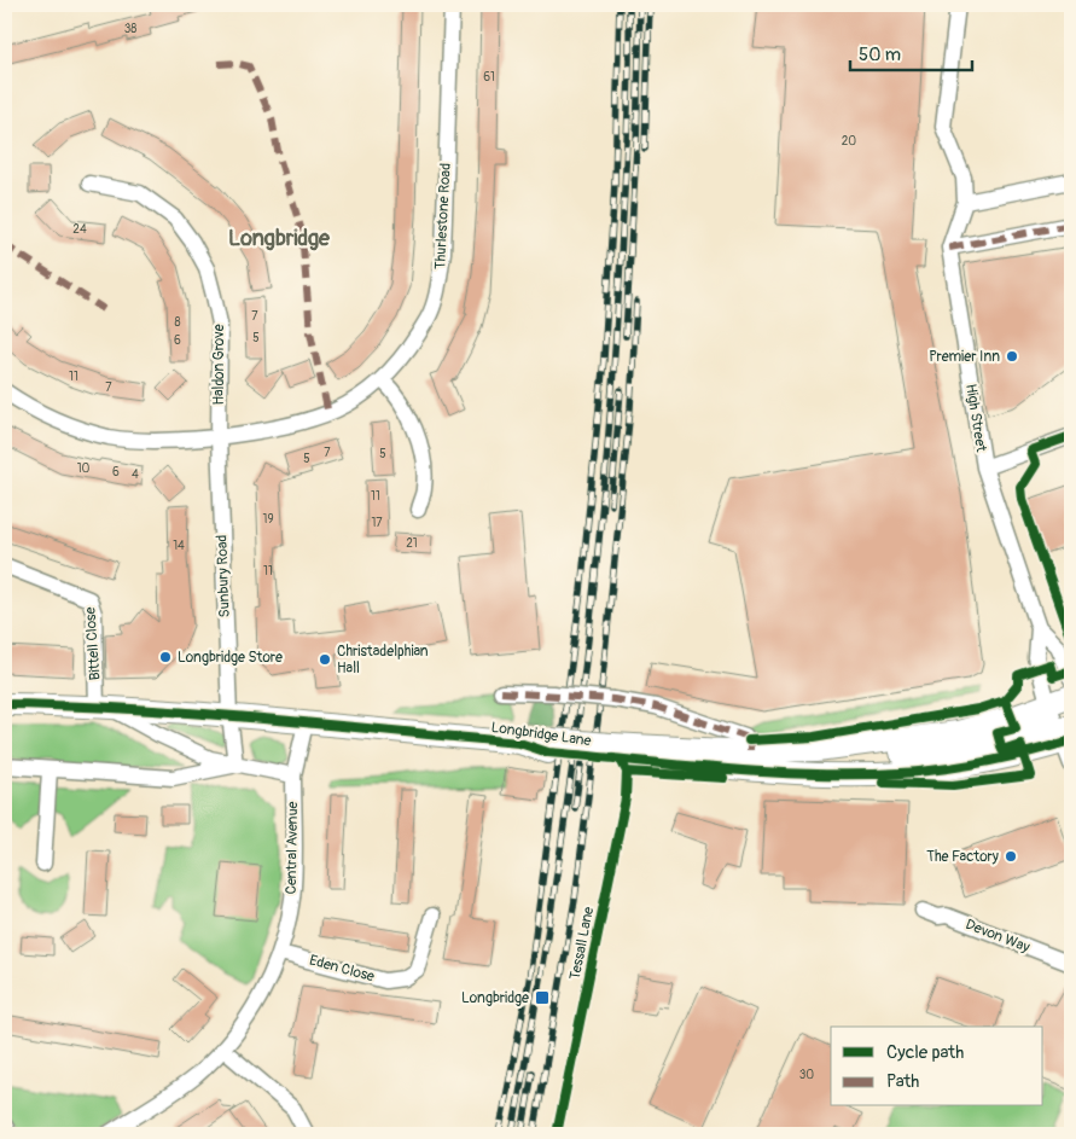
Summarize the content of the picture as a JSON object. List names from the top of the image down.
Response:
{
  "streets": {
    "street": [
      "Thurlestone Road",
      "Haldon Grove",
      "High Street",
      "Sunbury Road",
      "Bittell Close",
      "Longbridge Lane",
      "Central Avenue",
      "Devon Way",
      "Eden Close"
    ],
    "cycle path": ["Tessall Lane"]
  },
  "crossings": [
    ["Thurlestone Road", "Haldon Grove"],
    ["Thurlestone Road", "Sunbury Road"],
    ["Haldon Grove", "Sunbury Road"],
    ["High Street", "Longbridge Lane"],
    ["Sunbury Road", "Longbridge Lane"],
    ["Bittell Close", "Longbridge Lane"],
    ["Longbridge Lane", "Central Avenue"],
    ["Central Avenue", "Eden Close"]
  ],
  "districts": ["Longbridge"],
  "places": {
    "other": [
      "Premier Inn",
      "Longbridge Store",
      "Christadelphian Hall",
      "The Factory"
    ],
    "transit": ["Longbridge"]
  },
  "house_numbers": [
    "38",
    "61",
    "20",
    "24",
    "7",
    "8",
    "5",
    "6",
    "11",
    "7",
    "7",
    "5",
    "5",
    "10",
    "6",
    "4",
    "11",
    "19",
    "17",
    "21",
    "14",
    "11",
    "30"
  ],
  "legend": ["Cycle path", "Path"],
  "scale_bar": "50 m"
}
